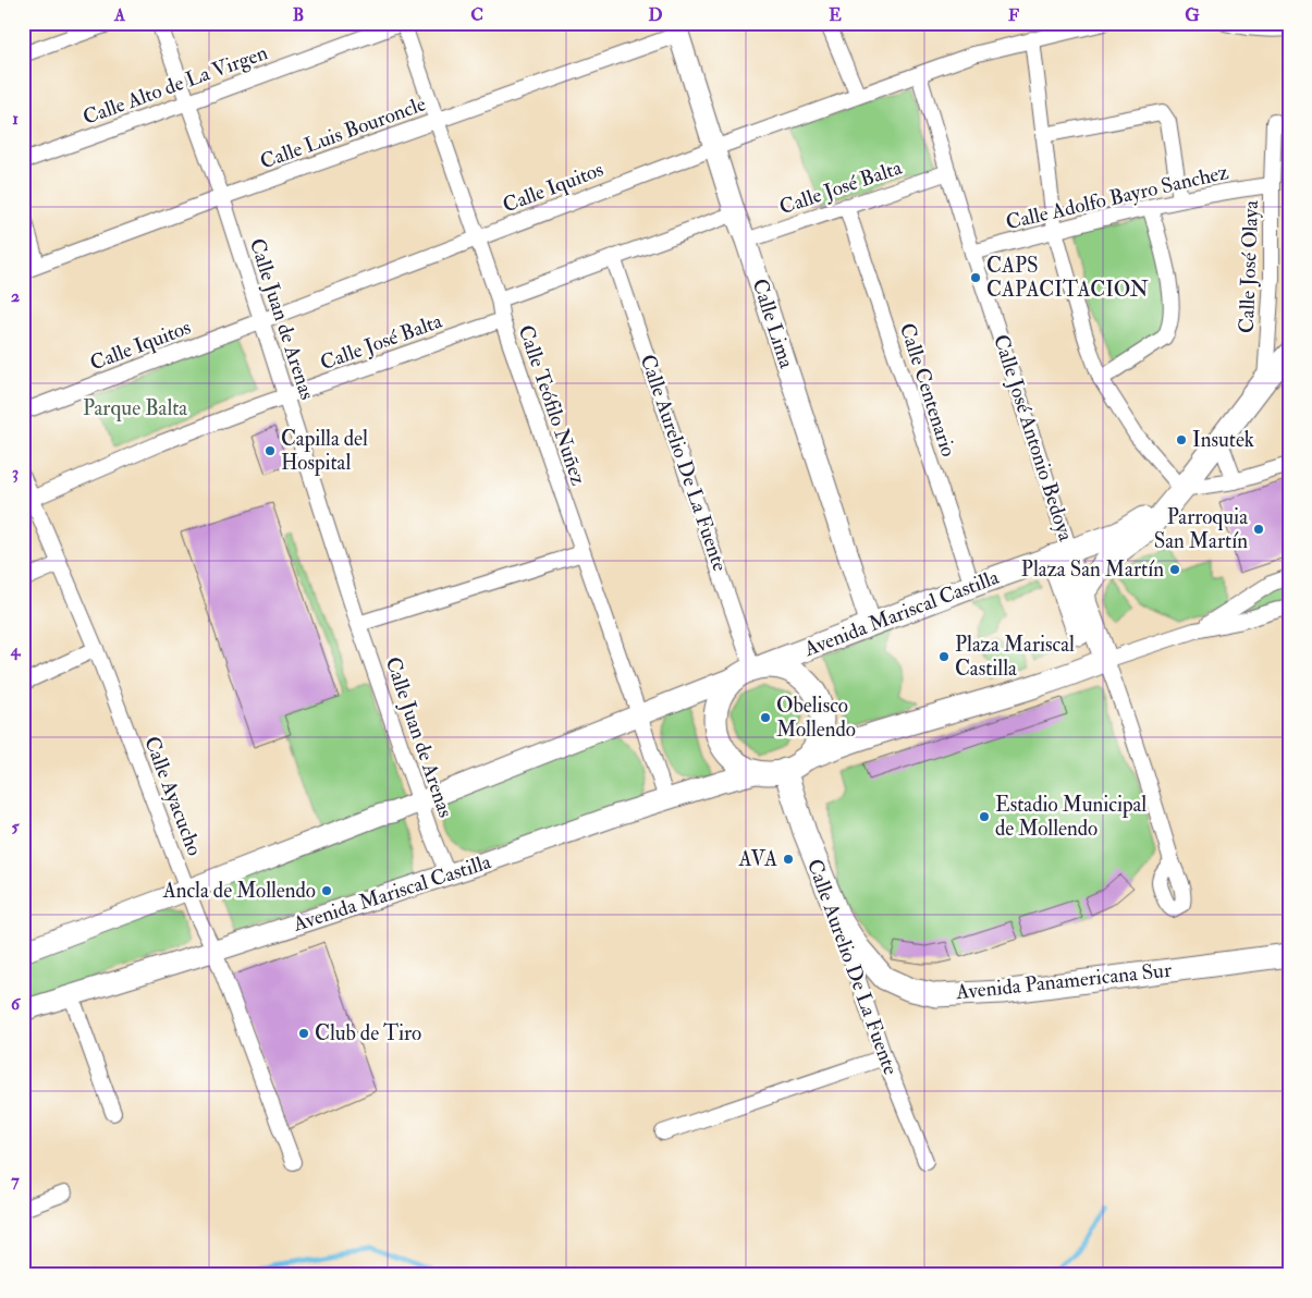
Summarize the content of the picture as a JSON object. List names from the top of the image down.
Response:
{
  "streets": {
    "main road": [
      "Calle José Antonio Bedoya",
      "Calle Aurelio De La Fuente",
      "Avenida Mariscal Castilla",
      "Avenida Panamericana Sur"
    ],
    "street": [
      "Calle Alto de La Virgen",
      "Calle Luis Bouroncle",
      "Calle Iquitos",
      "Calle José Balta",
      "Calle Adolfo Bayro Sanchez",
      "Calle José Olaya",
      "Calle Juan de Arenas",
      "Calle Lima",
      "Calle Centenario",
      "Calle Teófilo Nuñez",
      "Calle Ayacucho"
    ]
  },
  "crossings": [
    ["Calle Alto de La Virgen", "Calle Juan de Arenas"],
    ["Calle Alto de La Virgen", "Calle Teófilo Nuñez"],
    ["Calle Luis Bouroncle", "Calle Juan de Arenas"],
    ["Calle Luis Bouroncle", "Calle Lima"],
    ["Calle Luis Bouroncle", "Calle Teófilo Nuñez"],
    ["Calle Iquitos", "Calle Juan de Arenas"],
    ["Calle Iquitos", "Calle Lima"],
    ["Calle Iquitos", "Calle Teófilo Nuñez"],
    ["Calle Iquitos", "Calle José Antonio Bedoya"],
    ["Calle José Balta", "Calle Juan de Arenas"],
    ["Calle José Balta", "Calle Lima"],
    ["Calle José Balta", "Calle Centenario"],
    ["Calle José Balta", "Calle Teófilo Nuñez"],
    ["Calle José Balta", "Calle José Antonio Bedoya"],
    ["Calle José Balta", "Calle Ayacucho"],
    ["Calle Adolfo Bayro Sanchez", "Calle José Olaya"],
    ["Calle Adolfo Bayro Sanchez", "Calle José Antonio Bedoya"],
    ["Calle Juan de Arenas", "Avenida Mariscal Castilla"],
    ["Calle Lima", "Avenida Mariscal Castilla"],
    ["Calle Centenario", "Avenida Mariscal Castilla"],
    ["Calle Teófilo Nuñez", "Avenida Mariscal Castilla"],
    ["Calle José Antonio Bedoya", "Avenida Mariscal Castilla"],
    ["Calle Aurelio De La Fuente", "Avenida Mariscal Castilla"],
    ["Calle Aurelio De La Fuente", "Avenida Panamericana Sur"],
    ["Avenida Mariscal Castilla", "Calle Ayacucho"]
  ],
  "parks": ["Parque Balta"],
  "places": [
    "CAPS CAPACITACION",
    "Insutek",
    "Capilla del Hospital",
    "Parroquia San Martín",
    "Plaza San Martín",
    "Plaza Mariscal Castilla",
    "Obelisco Mollendo",
    "Estadio Municipal de Mollendo",
    "AVA",
    "Ancla de Mollendo",
    "Club de Tiro"
  ],
  "grid": {
    "columns": [
      "A",
      "B",
      "C",
      "D",
      "E",
      "F",
      "G"
    ],
    "rows": [
      "1",
      "2",
      "3",
      "4",
      "5",
      "6",
      "7"
    ]
  }
}
